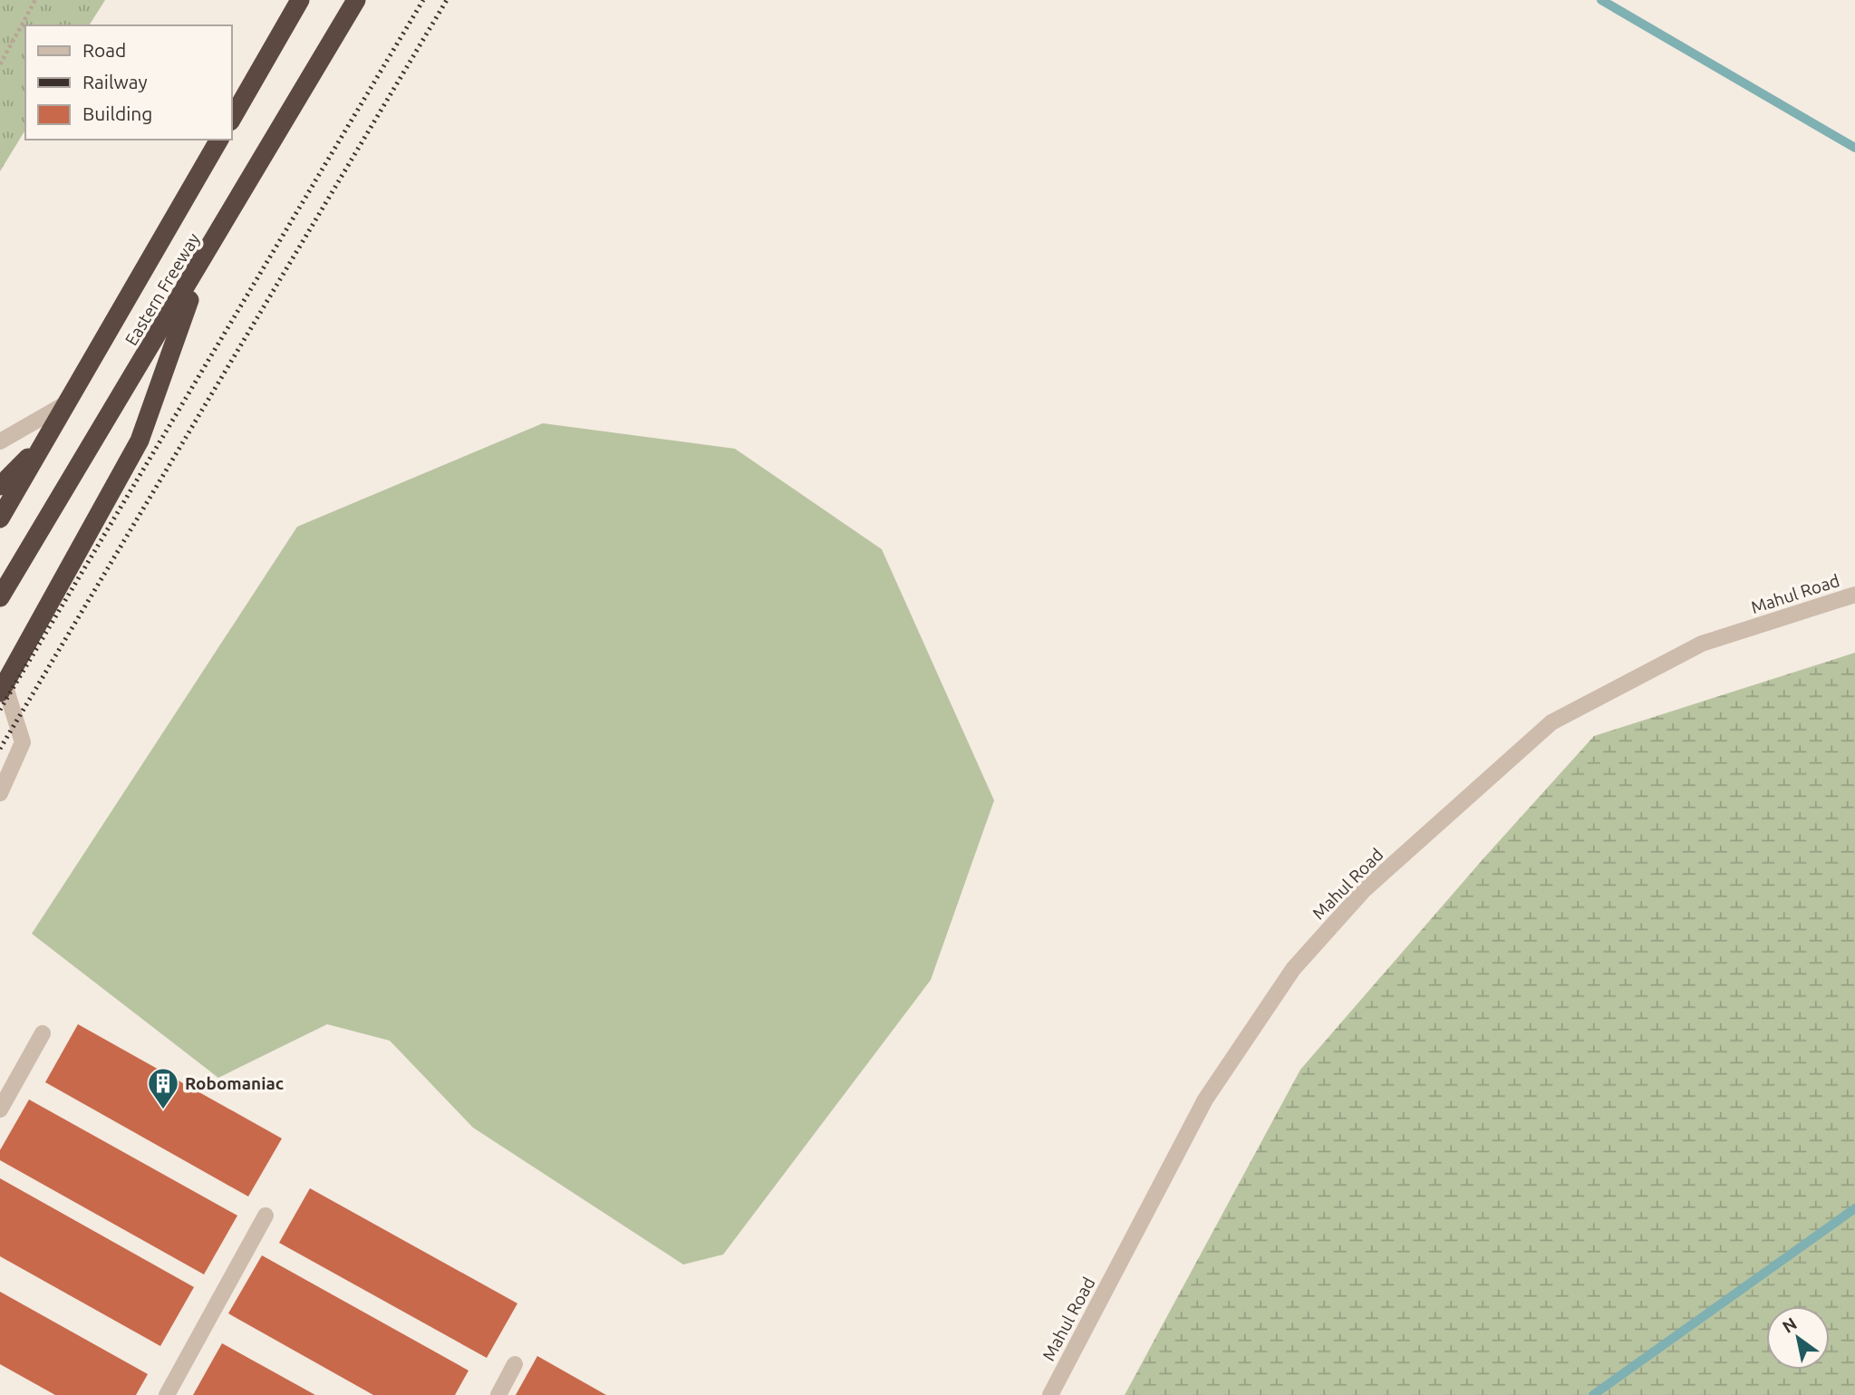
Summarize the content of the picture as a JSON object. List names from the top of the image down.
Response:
{
  "streets": {
    "highway": ["Eastern Freeway"],
    "street": ["Mahul Road"]
  },
  "places": {
    "building": ["Robomaniac"]
  },
  "legend": ["Road", "Railway", "Building"],
  "north": "top left"
}
